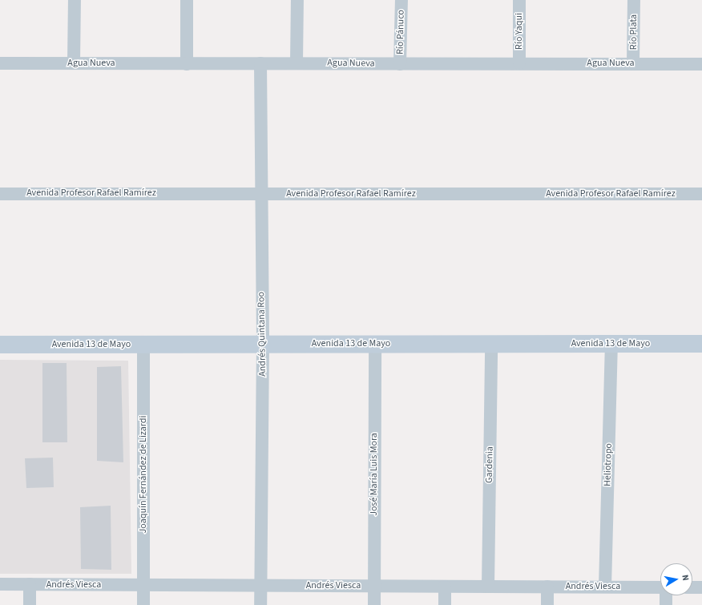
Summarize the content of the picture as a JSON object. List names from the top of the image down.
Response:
{
  "streets": {
    "street": [
      "Río Yaqui",
      "Río Pánuco",
      "Río Plata",
      "Agua Nueva",
      "Avenida Profesor Rafael Ramírez",
      "Andrés Quintana Roo",
      "Avenida 13 de Mayo",
      "Gardenia",
      "Heliotropo",
      "Joaquín Fernández de Lizardi",
      "José María Luis Mora",
      "Andrés Viesca"
    ]
  },
  "crossings": [
    ["Río Yaqui", "Agua Nueva"],
    ["Río Pánuco", "Agua Nueva"],
    ["Río Plata", "Agua Nueva"],
    ["Agua Nueva", "Andrés Quintana Roo"],
    ["Avenida Profesor Rafael Ramírez", "Andrés Quintana Roo"],
    ["Andrés Quintana Roo", "Avenida 13 de Mayo"],
    ["Andrés Quintana Roo", "Andrés Viesca"],
    ["Avenida 13 de Mayo", "Gardenia"],
    ["Avenida 13 de Mayo", "Heliotropo"],
    ["Avenida 13 de Mayo", "Joaquín Fernández de Lizardi"],
    ["Avenida 13 de Mayo", "José María Luis Mora"],
    ["Gardenia", "Andrés Viesca"],
    ["Heliotropo", "Andrés Viesca"],
    ["Joaquín Fernández de Lizardi", "Andrés Viesca"],
    ["José María Luis Mora", "Andrés Viesca"]
  ],
  "north": "right"
}
